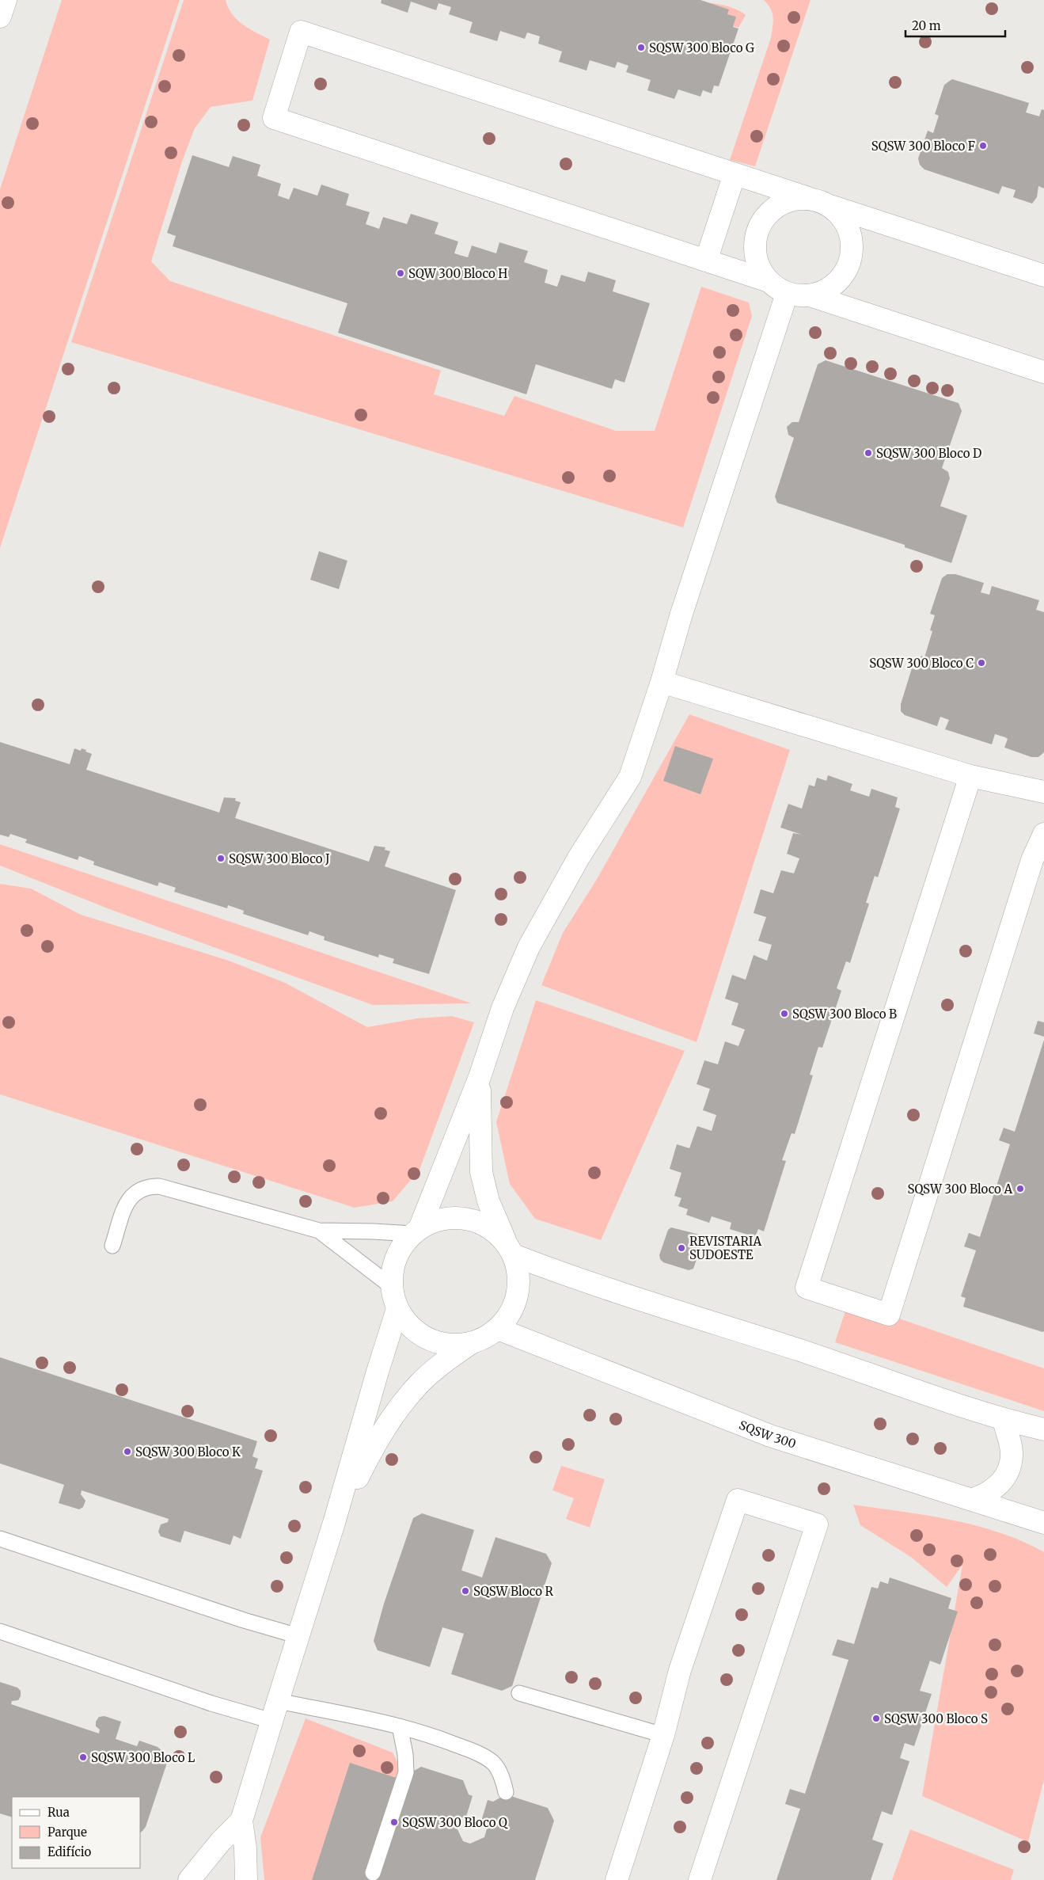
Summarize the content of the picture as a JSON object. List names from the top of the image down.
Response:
{
  "streets": {
    "street": ["SQSW 300"]
  },
  "places": [
    "SQSW 300 Bloco G",
    "SQSW 300 Bloco F",
    "SQW 300 Bloco H",
    "SQSW 300 Bloco D",
    "SQSW 300 Bloco C",
    "SQSW 300 Bloco J",
    "SQSW 300 Bloco B",
    "SQSW 300 Bloco A",
    "REVISTARIA SUDOESTE",
    "SQSW 300 Bloco K",
    "SQSW Bloco R",
    "SQSW 300 Bloco S",
    "SQSW 300 Bloco L",
    "SQSW 300 Bloco Q"
  ],
  "legend": ["Rua", "Parque", "Edifício"],
  "scale_bar": "20 m"
}
